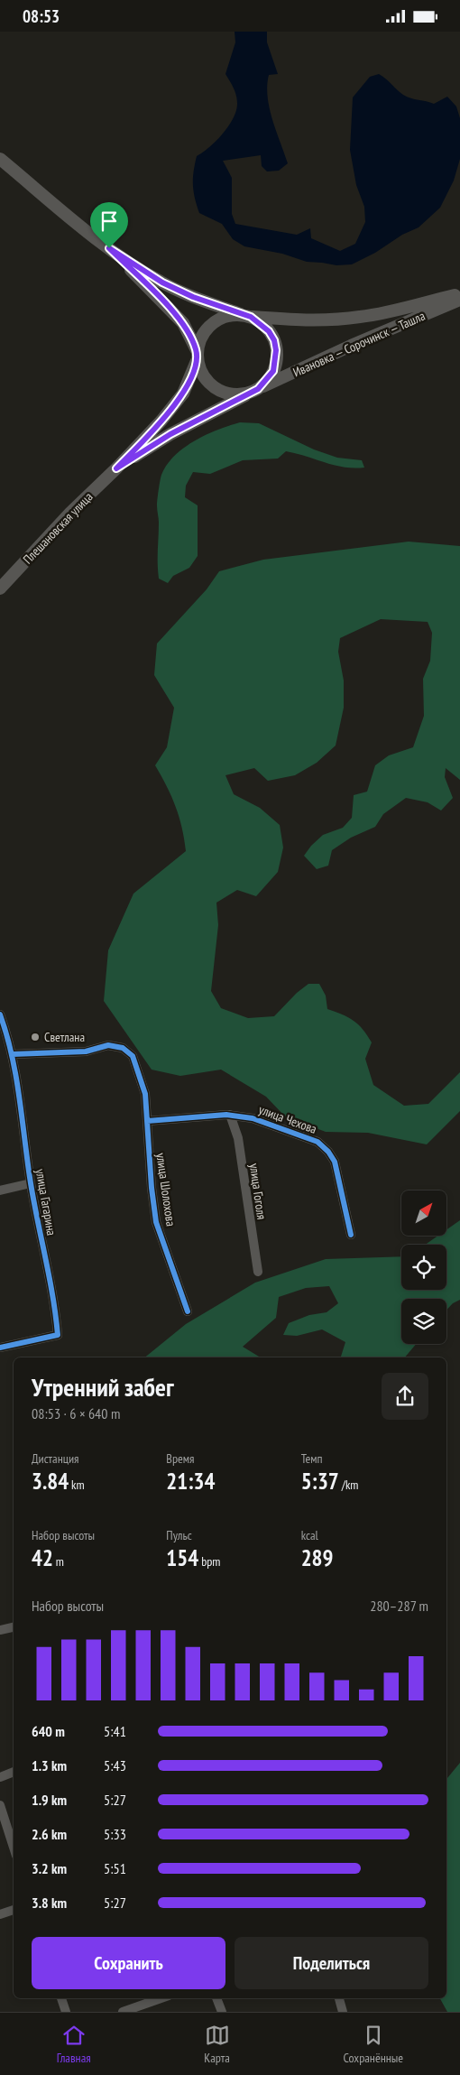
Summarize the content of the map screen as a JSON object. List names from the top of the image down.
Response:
{
  "streets": {
    "main road": ["Ивановка — Сорочинск — Ташла", "Плешановская улица"],
    "street": [
      "улица Чехова",
      "улица Шолохова",
      "улица Гоголя",
      "улица Гагарина"
    ]
  },
  "crossings": [
    ["улица Чехова", "улица Гоголя"],
    ["улица Шолохова", "улица Гагарина"]
  ],
  "places": ["Светлана"],
  "north": "top right",
  "page": {
    "status": "08:53",
    "heading": ["Утренний забег", "08:53 · 6 × 640 m"],
    "stats": [
      ["Дистанция", "3.84 km"],
      ["Время", "21:34"],
      ["Темп", "5:37 /km"],
      ["Набор высоты", "42 m"],
      ["Пульс", "154 bpm"],
      ["kcal", "289"]
    ],
    "chart": ["Набор высоты", "280–287 m"],
    "list": [
      {
        "name": "640 m",
        "note": "5:41"
      },
      {
        "name": "1.3 km",
        "note": "5:43"
      },
      {
        "name": "1.9 km",
        "note": "5:27"
      },
      {
        "name": "2.6 km",
        "note": "5:33"
      },
      {
        "name": "3.2 km",
        "note": "5:51"
      },
      {
        "name": "3.8 km",
        "note": "5:27"
      }
    ],
    "buttons": ["Сохранить", "Поделиться"],
    "tabs": ["Главная", "Карта", "Сохранённые"]
  }
}
